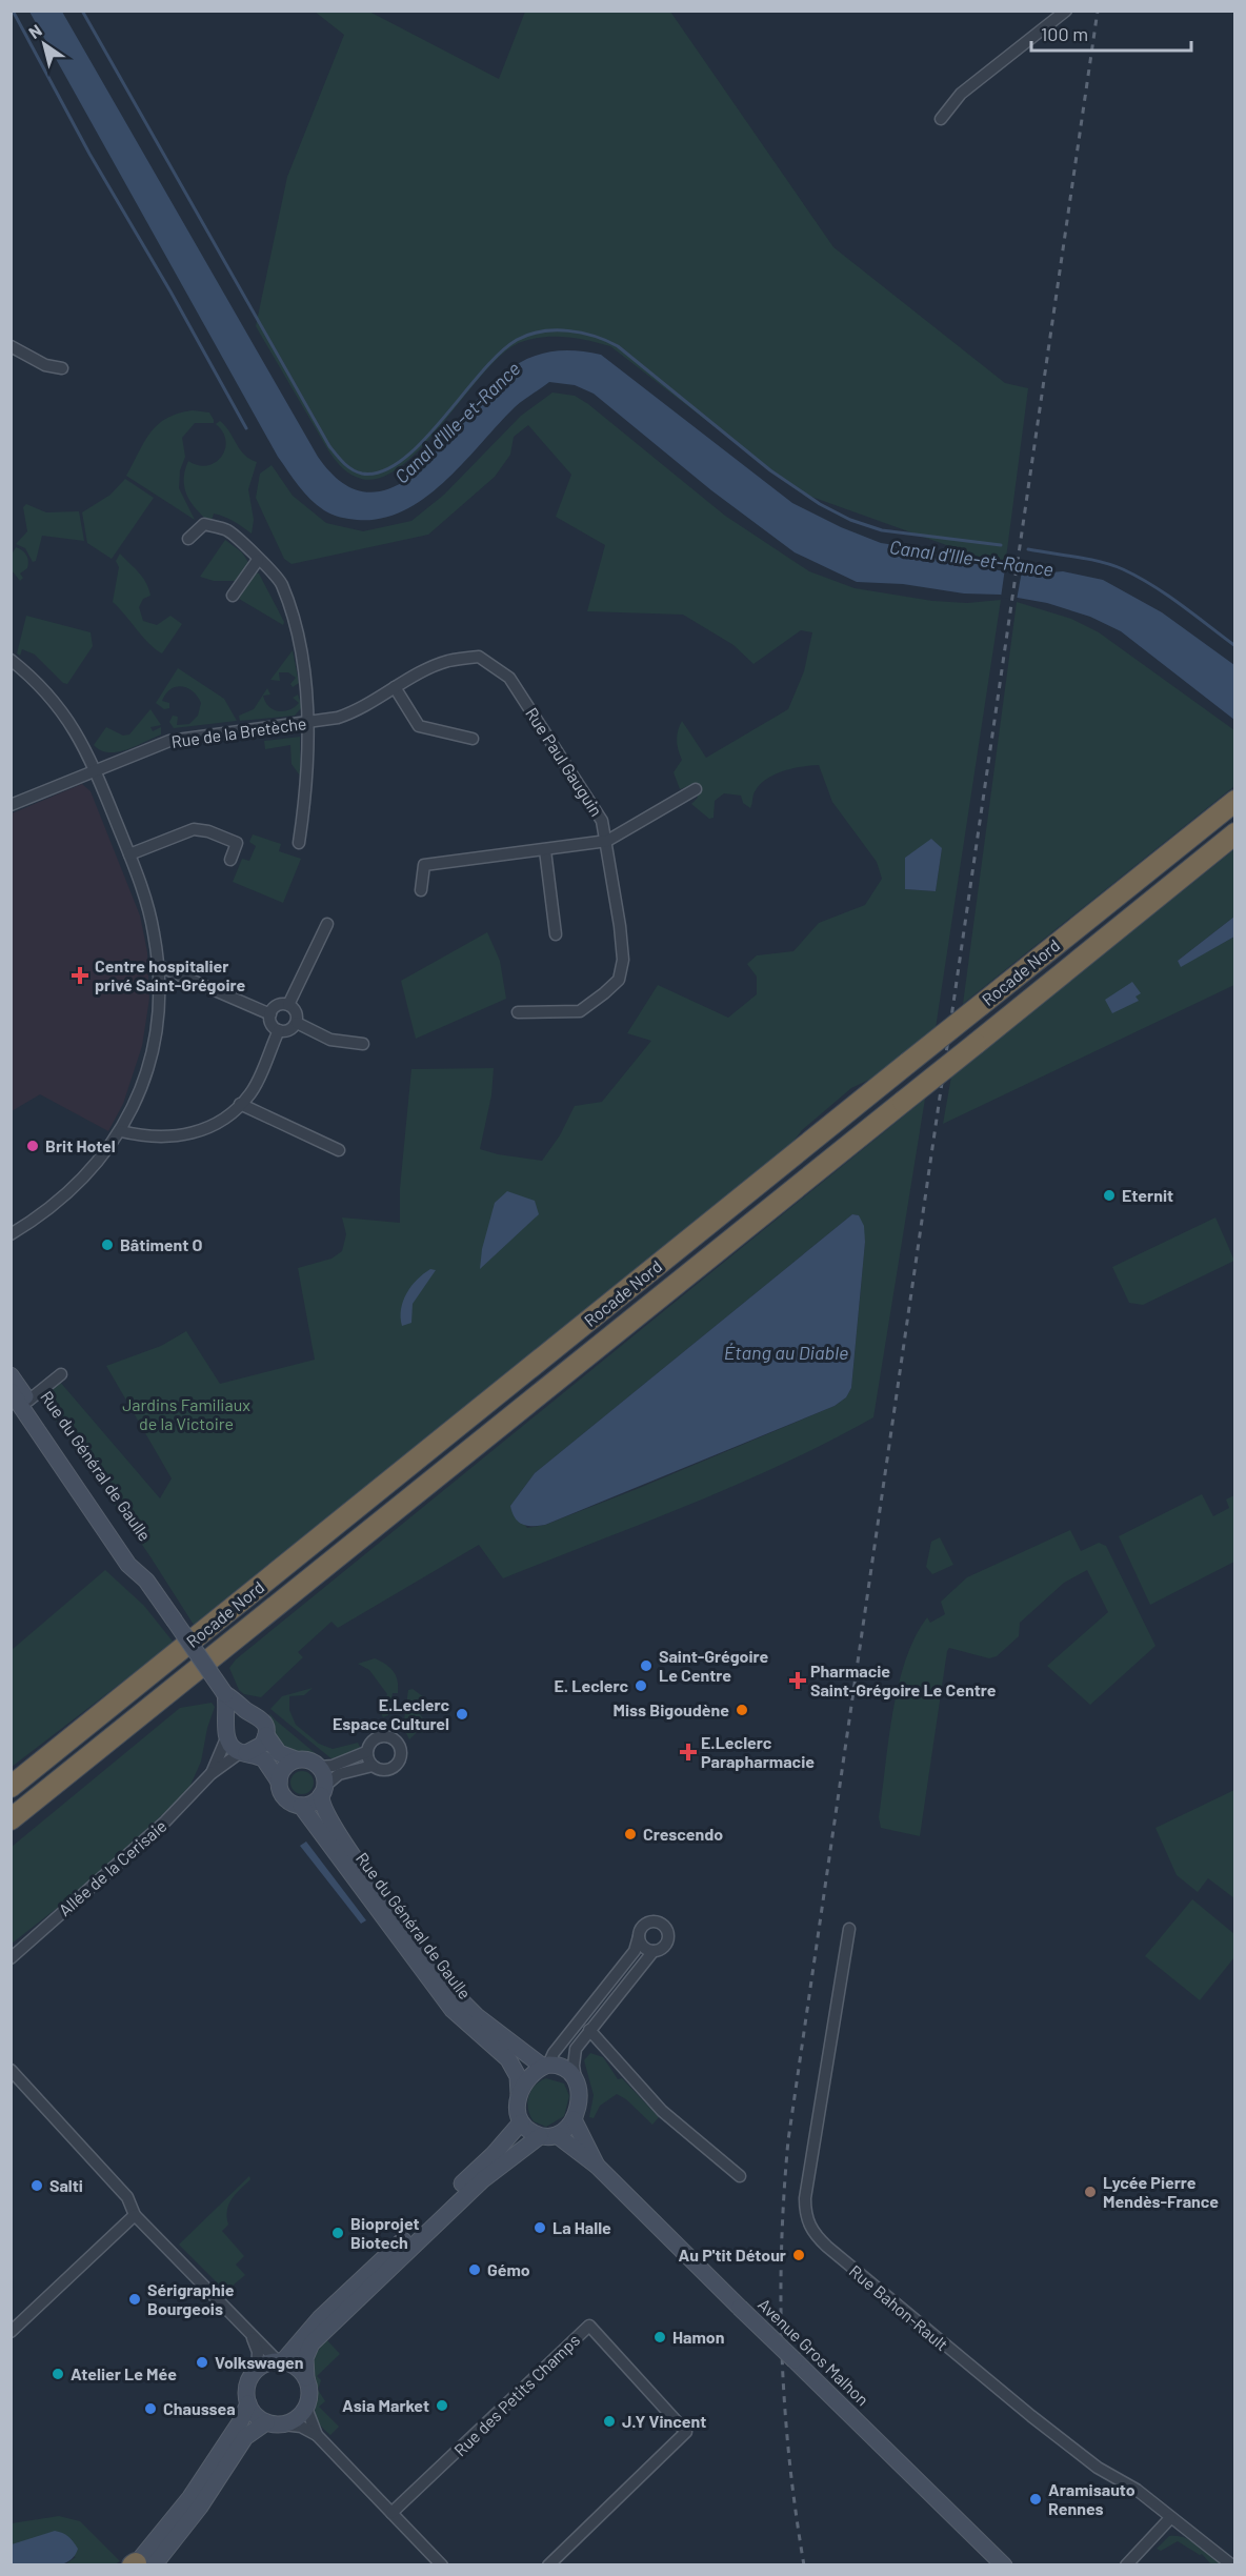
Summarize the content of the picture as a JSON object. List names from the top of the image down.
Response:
{
  "streets": {
    "highway": ["Rocade Nord"],
    "main road": ["Rue du Général de Gaulle", "Avenue Gros Malhon"],
    "street": [
      "Rue de la Bretèche",
      "Rue Paul Gauguin",
      "Allée de la Cerisaie",
      "Rue Bahon-Rault",
      "Rue des Petits Champs"
    ]
  },
  "crossings": [
    ["Rue de la Bretèche", "Rue Paul Gauguin"],
    ["Rue du Général de Gaulle", "Allée de la Cerisaie"],
    ["Rue du Général de Gaulle", "Avenue Gros Malhon"]
  ],
  "water": ["Canal d'Ille-et-Rance", "Étang au Diable"],
  "parks": ["Jardins Familiaux de la Victoire"],
  "places": {
    "health": ["Centre hospitalier privé Saint-Grégoire", "Pharmacie Saint-Grégoire Le Centre", "E.Leclerc Parapharmacie"],
    "other": [
      "Brit Hotel",
      "Eternit",
      "Bâtiment O",
      "Saint-Grégoire Le Centre",
      "E. Leclerc",
      "Miss Bigoudène",
      "E.Leclerc Espace Culturel",
      "Crescendo",
      "Salti",
      "Lycée Pierre Mendès-France",
      "La Halle",
      "Bioprojet Biotech",
      "Au P'tit Détour",
      "Gémo",
      "Sérigraphie Bourgeois",
      "Hamon",
      "Volkswagen",
      "Atelier Le Mée",
      "Asia Market",
      "Chaussea",
      "J.Y Vincent",
      "Aramisauto Rennes"
    ]
  },
  "scale_bar": "100 m",
  "north": "top left"
}
